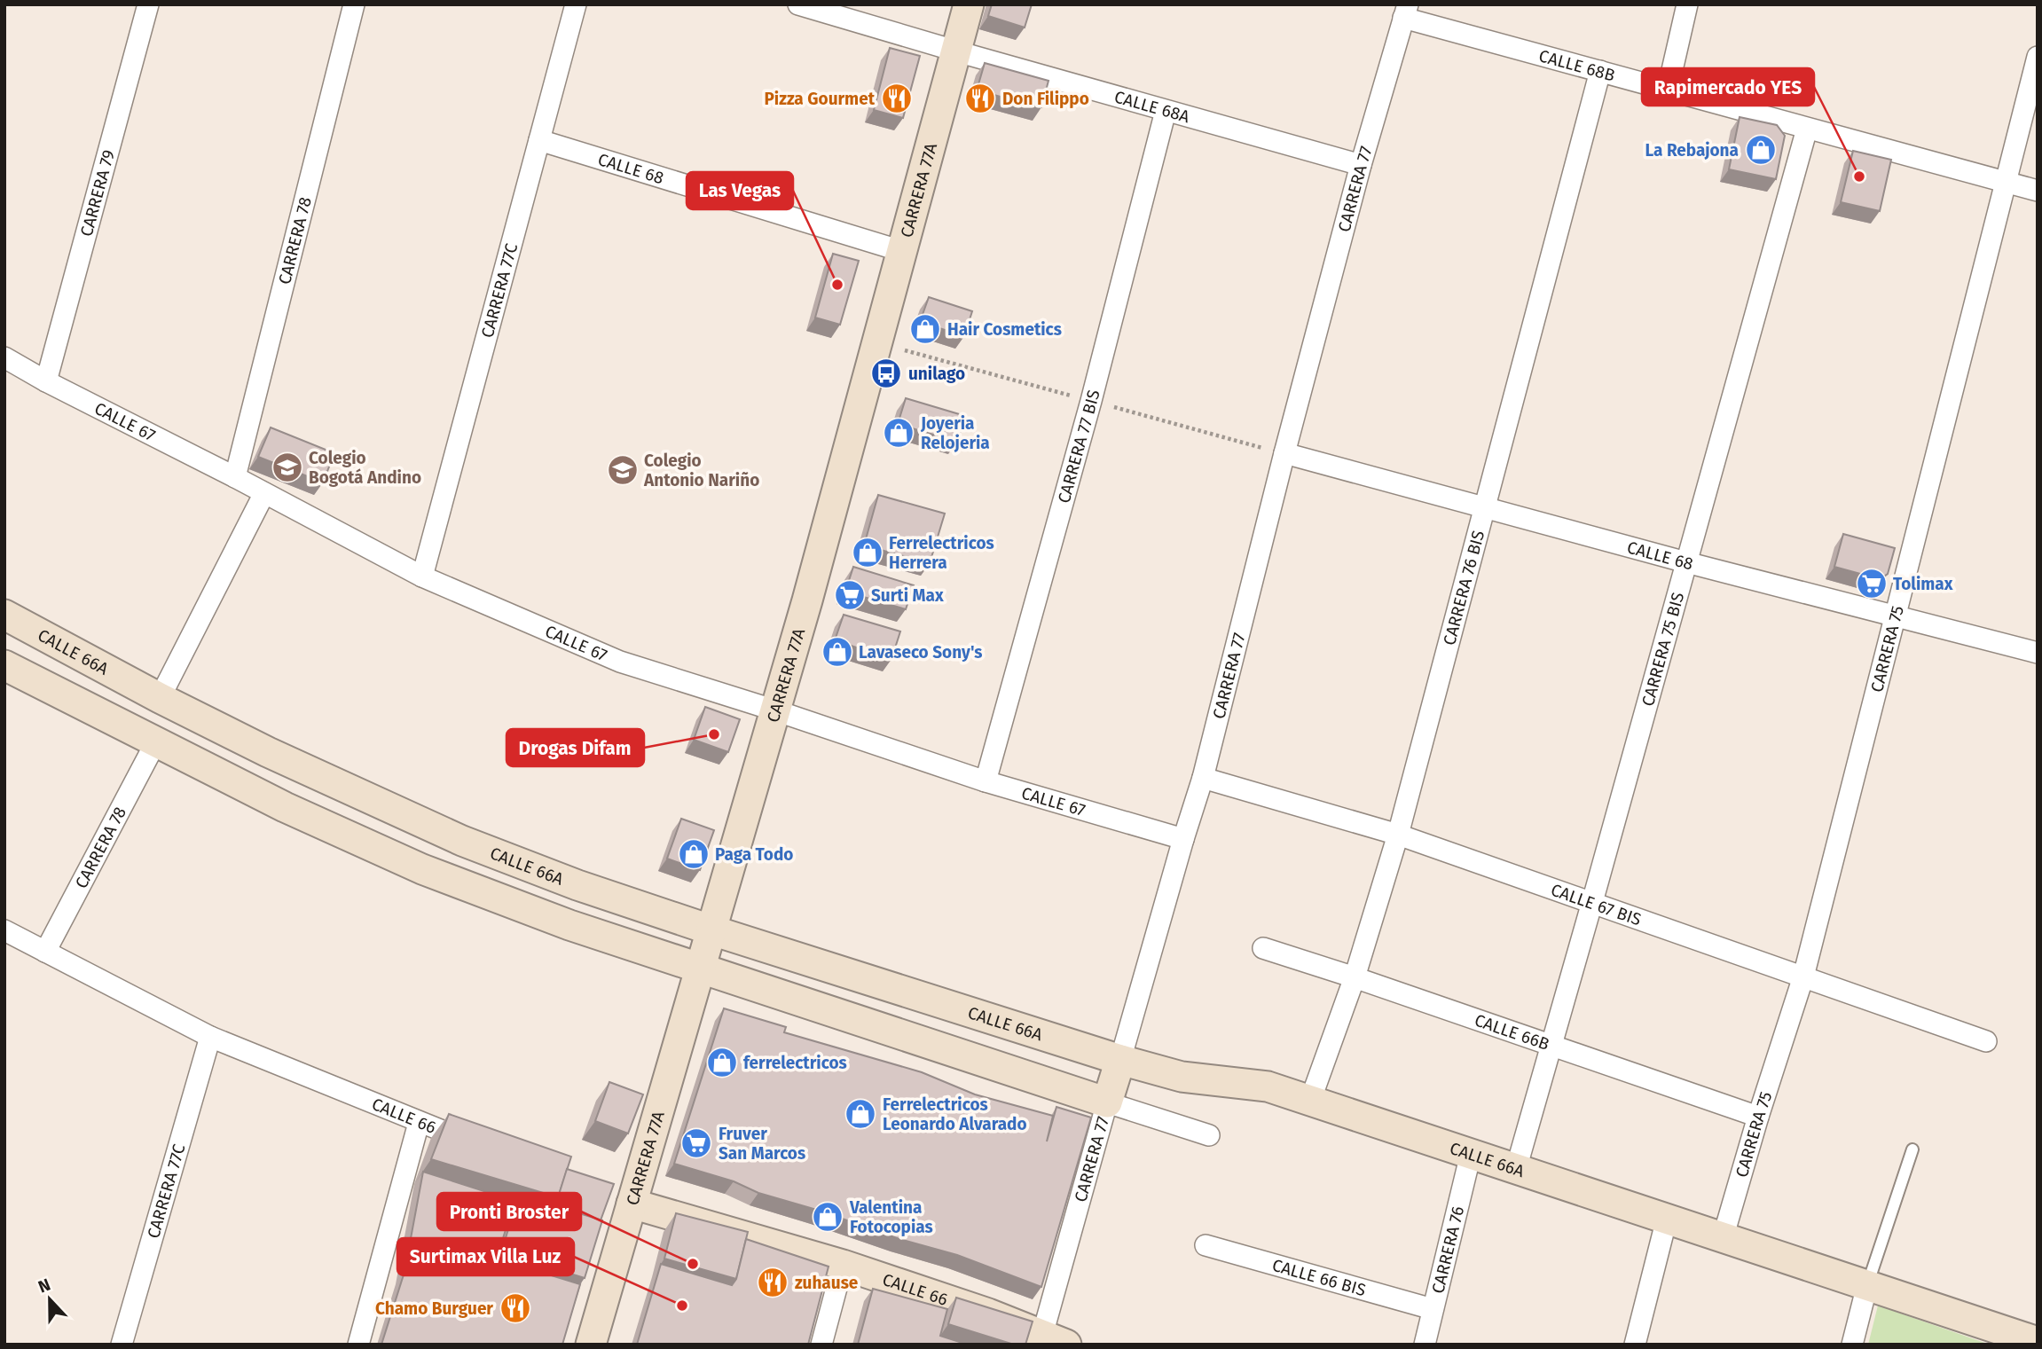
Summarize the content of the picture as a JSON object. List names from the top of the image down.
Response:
{
  "streets": {
    "street": [
      "CALLE 68B",
      "CALLE 68A",
      "CALLE 68",
      "CARRERA 77",
      "CARRERA 77A",
      "CARRERA 79",
      "CARRERA 78",
      "CARRERA 77C",
      "CALLE 67",
      "CARRERA 77 BIS",
      "CARRERA 76 BIS",
      "CARRERA 75 BIS",
      "CARRERA 75",
      "CALLE 66A",
      "CALLE 67 BIS",
      "CALLE 66B",
      "CALLE 66",
      "CARRERA 76",
      "CALLE 66 BIS"
    ]
  },
  "crossings": [
    ["CALLE 68B", "CARRERA 77"],
    ["CALLE 68B", "CARRERA 76 BIS"],
    ["CALLE 68B", "CARRERA 75 BIS"],
    ["CALLE 68B", "CARRERA 75"],
    ["CALLE 68A", "CARRERA 77"],
    ["CALLE 68A", "CARRERA 77A"],
    ["CALLE 68A", "CARRERA 77 BIS"],
    ["CALLE 68", "CARRERA 77"],
    ["CALLE 68", "CARRERA 77A"],
    ["CALLE 68", "CARRERA 77C"],
    ["CALLE 68", "CARRERA 76 BIS"],
    ["CALLE 68", "CARRERA 75 BIS"],
    ["CALLE 68", "CARRERA 75"],
    ["CARRERA 77", "CALLE 67"],
    ["CARRERA 77", "CALLE 66A"],
    ["CARRERA 77", "CALLE 67 BIS"],
    ["CARRERA 77", "CALLE 66"],
    ["CARRERA 77A", "CALLE 67"],
    ["CARRERA 77A", "CALLE 66A"],
    ["CARRERA 77A", "CALLE 66"],
    ["CARRERA 79", "CALLE 67"],
    ["CARRERA 78", "CALLE 67"],
    ["CARRERA 78", "CALLE 66"],
    ["CARRERA 77C", "CALLE 67"],
    ["CARRERA 77C", "CALLE 66"],
    ["CALLE 67", "CARRERA 77 BIS"],
    ["CARRERA 76 BIS", "CALLE 66A"],
    ["CARRERA 76 BIS", "CALLE 67 BIS"],
    ["CARRERA 76 BIS", "CALLE 66B"],
    ["CARRERA 75 BIS", "CALLE 66A"],
    ["CARRERA 75 BIS", "CALLE 67 BIS"],
    ["CARRERA 75 BIS", "CALLE 66B"],
    ["CARRERA 75", "CALLE 66A"],
    ["CARRERA 75", "CALLE 67 BIS"],
    ["CARRERA 75", "CALLE 66B"],
    ["CALLE 66A", "CARRERA 76"],
    ["CARRERA 76", "CALLE 66 BIS"]
  ],
  "places": {
    "restaurant": [
      "Pizza Gourmet",
      "Don Filippo",
      "zuhause",
      "Chamo Burguer"
    ],
    "shop": [
      "La Rebajona",
      "Hair Cosmetics",
      "Joyeria Relojeria",
      "Ferrelectricos Herrera",
      "Lavaseco Sony's",
      "Paga Todo",
      "ferrelectricos",
      "Ferrelectricos Leonardo Alvarado",
      "Valentina Fotocopias"
    ],
    "other": [
      "Rapimercado YES",
      "Las Vegas",
      "Drogas Difam",
      "Pronti Broster",
      "Surtimax Villa Luz"
    ],
    "bus stop": ["unilago"],
    "school or university": ["Colegio Bogotá Andino", "Colegio Antonio Nariño"],
    "supermarket": ["Tolimax", "Surti Max", "Fruver San Marcos"]
  },
  "north": "top"
}
